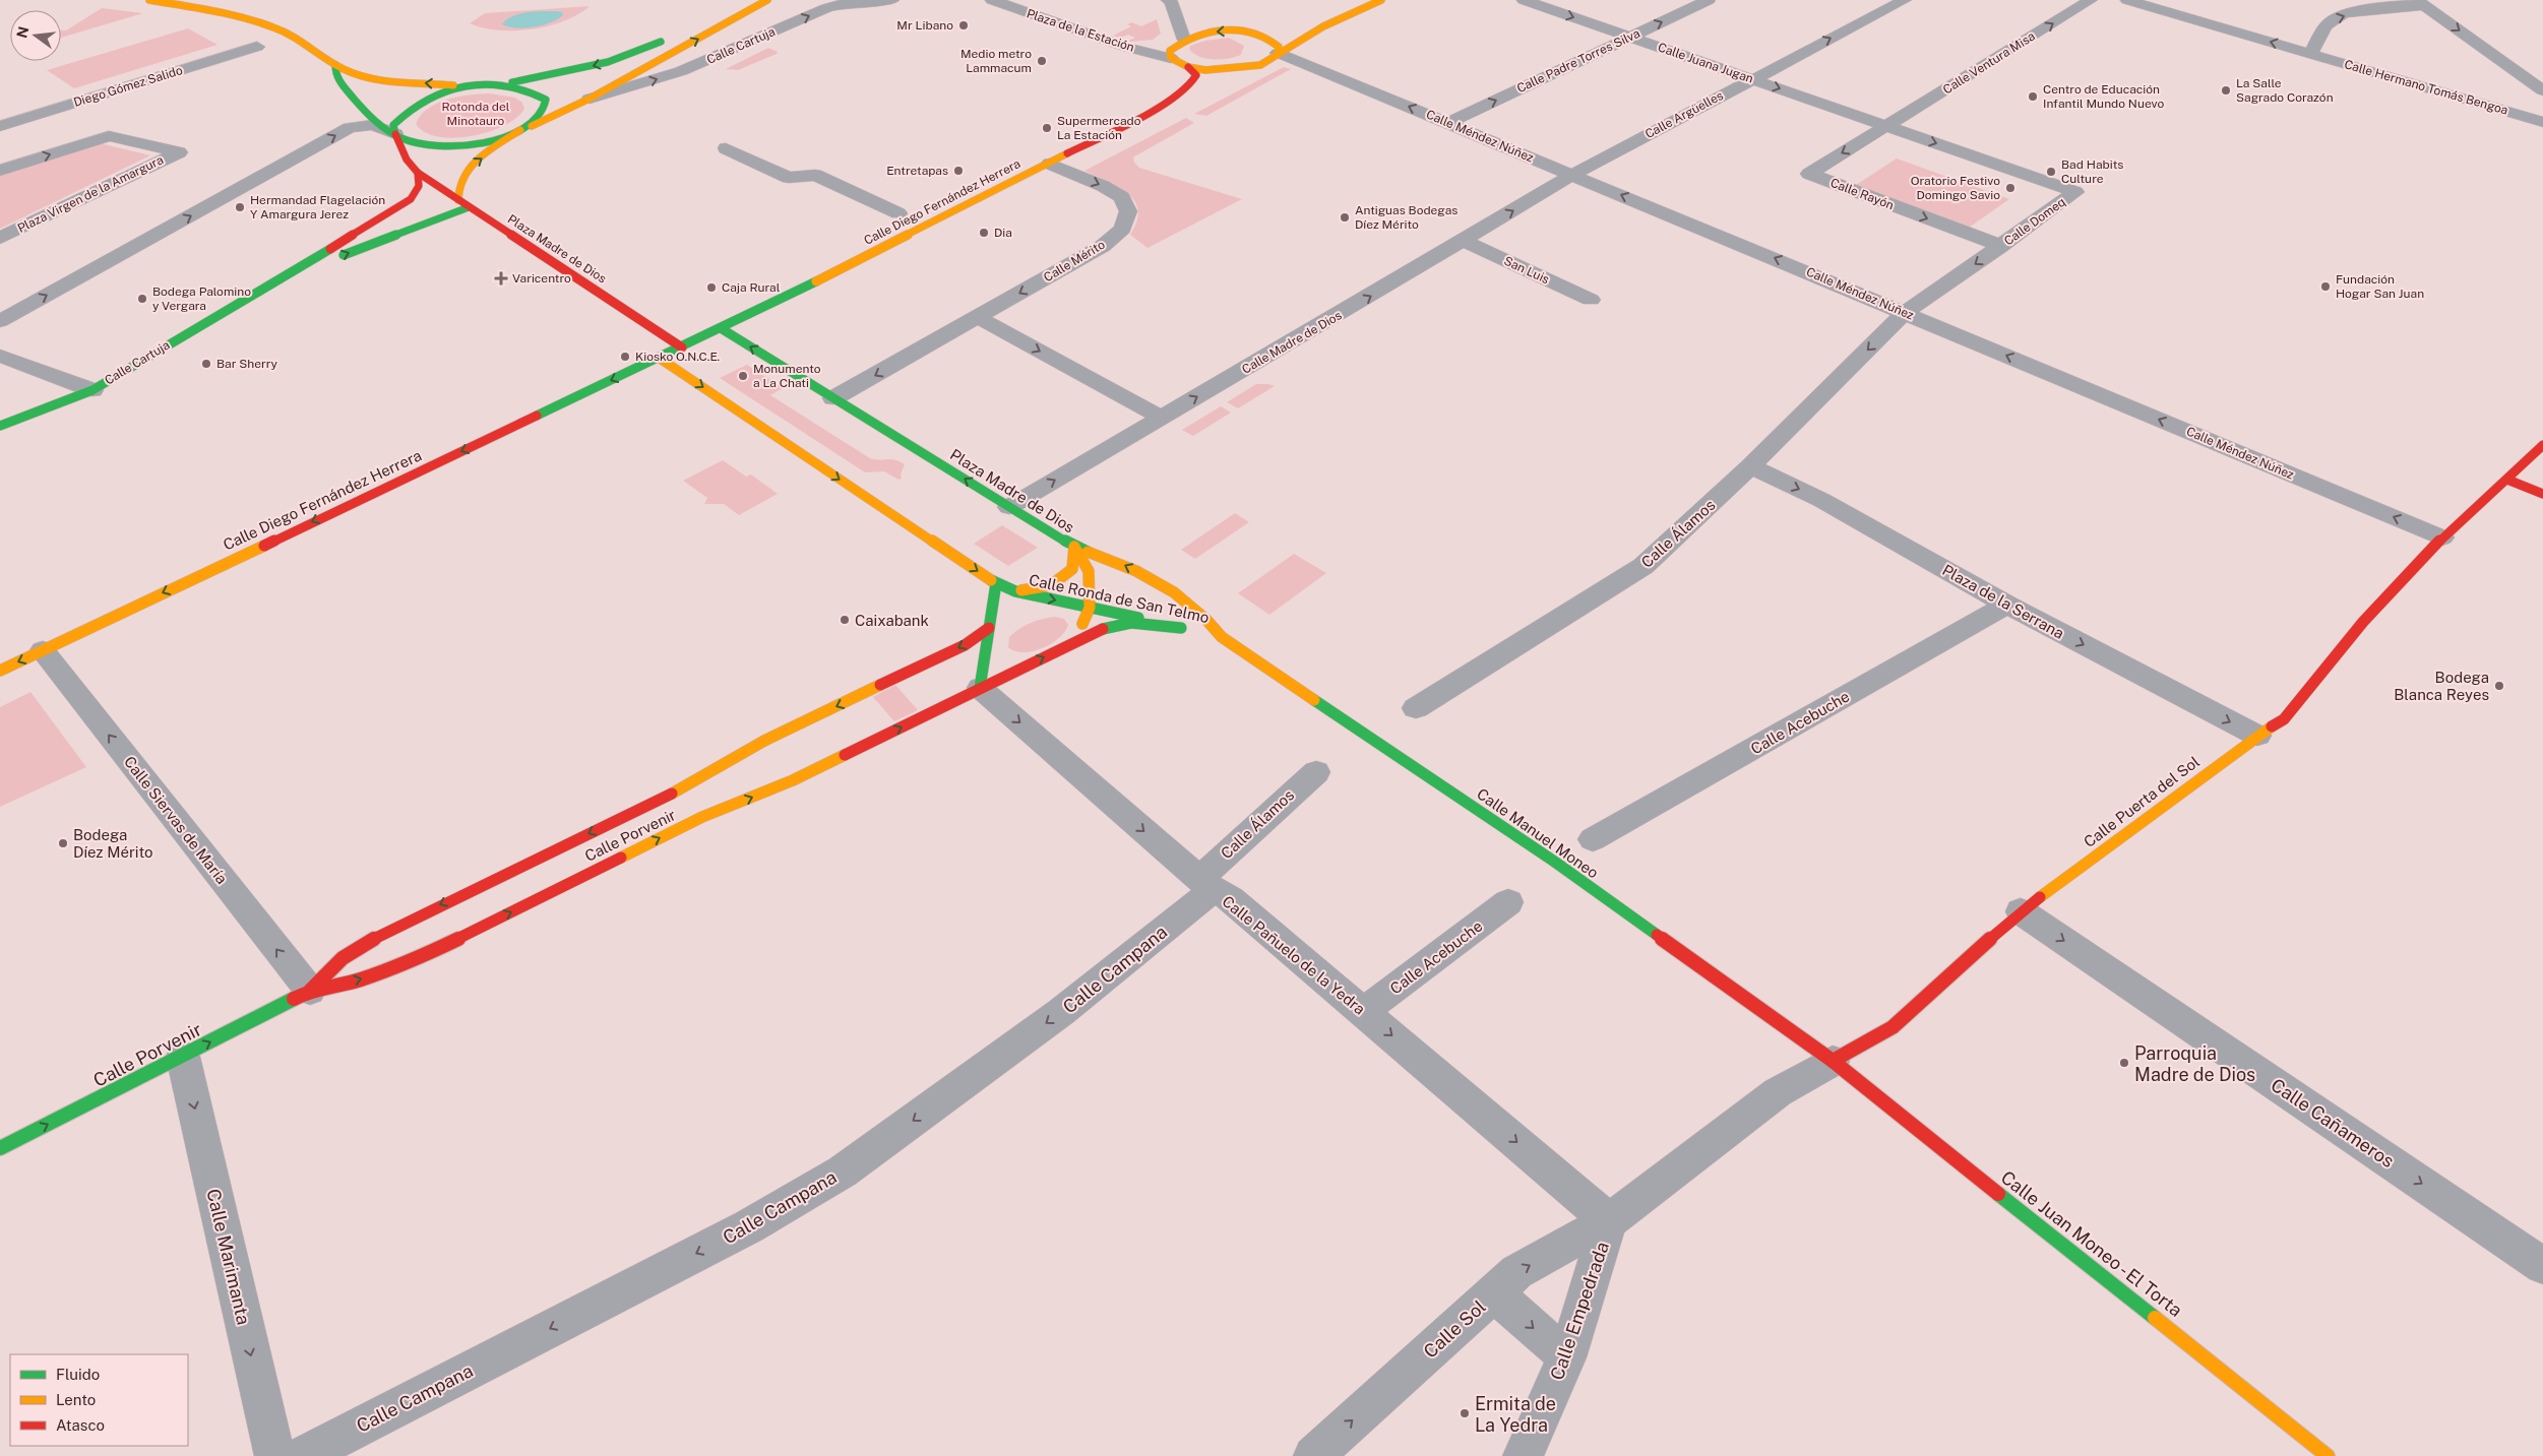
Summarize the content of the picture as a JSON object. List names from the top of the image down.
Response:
{
  "streets": {
    "street": [
      "Plaza de la Estación",
      "Calle Cartuja",
      "Calle Padre Torres Silva",
      "Calle Juana Jugan",
      "Calle Ventura Misa",
      "Diego Gómez Salido",
      "Calle Hermano Tomás Bengoa",
      "Calle Argüelles",
      "Calle Méndez Núñez",
      "Plaza Virgen de la Amargura",
      "Calle Rayón",
      "Calle Diego Fernández Herrera",
      "Calle Domeq",
      "Plaza Madre de Dios",
      "Calle Mérito",
      "San Luis",
      "Calle Madre de Dios",
      "Calle Álamos",
      "Calle Ronda de San Telmo",
      "Plaza de la Serrana",
      "Calle Acebuche",
      "Calle Puerta del Sol",
      "Calle Siervas de María",
      "Calle Manuel Moneo",
      "Calle Porvenir",
      "Calle Pañuelo de la Yedra",
      "Calle Campana",
      "Calle Cañameros",
      "Calle Juan Moneo - El Torta",
      "Calle Marimanta",
      "Calle Empedrada",
      "Calle Sol"
    ]
  },
  "crossings": [
    ["Calle Cartuja", "Plaza Madre de Dios"],
    ["Calle Padre Torres Silva", "Calle Juana Jugan"],
    ["Calle Padre Torres Silva", "Calle Méndez Núñez"],
    ["Calle Juana Jugan", "Calle Ventura Misa"],
    ["Calle Juana Jugan", "Calle Argüelles"],
    ["Calle Juana Jugan", "Calle Rayón"],
    ["Calle Juana Jugan", "Calle Domeq"],
    ["Calle Ventura Misa", "Calle Rayón"],
    ["Calle Ventura Misa", "Calle Domeq"],
    ["Calle Argüelles", "Calle Méndez Núñez"],
    ["Calle Argüelles", "Calle Madre de Dios"],
    ["Calle Méndez Núñez", "Calle Domeq"],
    ["Calle Méndez Núñez", "Calle Madre de Dios"],
    ["Calle Méndez Núñez", "Calle Álamos"],
    ["Calle Méndez Núñez", "Calle Puerta del Sol"],
    ["Calle Rayón", "Calle Domeq"],
    ["Calle Diego Fernández Herrera", "Plaza Madre de Dios"],
    ["Calle Diego Fernández Herrera", "Calle Mérito"],
    ["Calle Diego Fernández Herrera", "Calle Siervas de María"],
    ["Calle Domeq", "Calle Álamos"],
    ["Plaza Madre de Dios", "Calle Mérito"],
    ["Plaza Madre de Dios", "Calle Madre de Dios"],
    ["Plaza Madre de Dios", "Calle Ronda de San Telmo"],
    ["San Luis", "Calle Madre de Dios"],
    ["Calle Álamos", "Plaza de la Serrana"],
    ["Calle Álamos", "Calle Pañuelo de la Yedra"],
    ["Calle Álamos", "Calle Campana"],
    ["Calle Ronda de San Telmo", "Calle Manuel Moneo"],
    ["Calle Ronda de San Telmo", "Calle Porvenir"],
    ["Plaza de la Serrana", "Calle Acebuche"],
    ["Plaza de la Serrana", "Calle Puerta del Sol"],
    ["Calle Acebuche", "Calle Pañuelo de la Yedra"],
    ["Calle Puerta del Sol", "Calle Manuel Moneo"],
    ["Calle Puerta del Sol", "Calle Cañameros"],
    ["Calle Puerta del Sol", "Calle Juan Moneo - El Torta"],
    ["Calle Puerta del Sol", "Calle Sol"],
    ["Calle Siervas de María", "Calle Porvenir"],
    ["Calle Manuel Moneo", "Calle Juan Moneo - El Torta"],
    ["Calle Manuel Moneo", "Calle Sol"],
    ["Calle Porvenir", "Calle Pañuelo de la Yedra"],
    ["Calle Porvenir", "Calle Marimanta"],
    ["Calle Pañuelo de la Yedra", "Calle Campana"],
    ["Calle Pañuelo de la Yedra", "Calle Empedrada"],
    ["Calle Pañuelo de la Yedra", "Calle Sol"],
    ["Calle Juan Moneo - El Torta", "Calle Sol"],
    ["Calle Empedrada", "Calle Sol"]
  ],
  "one_way": [
    "Calle Padre Torres Silva",
    "Calle Juana Jugan",
    "Calle Ventura Misa",
    "Calle Hermano Tomás Bengoa",
    "Calle Argüelles",
    "Calle Méndez Núñez",
    "Calle Diego Fernández Herrera",
    "Calle Madre de Dios",
    "Plaza de la Serrana",
    "Calle Siervas de María",
    "Calle Pañuelo de la Yedra",
    "Calle Campana",
    "Calle Cañameros",
    "Calle Marimanta",
    "Calle Sol"
  ],
  "parks": ["Rotonda del Minotauro"],
  "places": {
    "other": [
      "Mr Libano",
      "Medio metro Lammacum",
      "La Salle Sagrado Corazón",
      "Centro de Educación Infantil Mundo Nuevo",
      "Supermercado La Estación",
      "Entretapas",
      "Bad Habits Culture",
      "Oratorio Festivo Domingo Savio",
      "Hermandad Flagelación Y Amargura Jerez",
      "Antiguas Bodegas Díez Mérito",
      "Dia",
      "Fundación Hogar San Juan",
      "Caja Rural",
      "Bodega Palomino y Vergara",
      "Kiosko O.N.C.E.",
      "Bar Sherry",
      "Monumento a La Chati",
      "Caixabank",
      "Bodega Blanca Reyes",
      "Bodega Díez Mérito",
      "Parroquia Madre de Dios",
      "Ermita de La Yedra"
    ],
    "health": ["Varicentro"]
  },
  "legend": ["Fluido", "Lento", "Atasco"],
  "north": "left"
}
